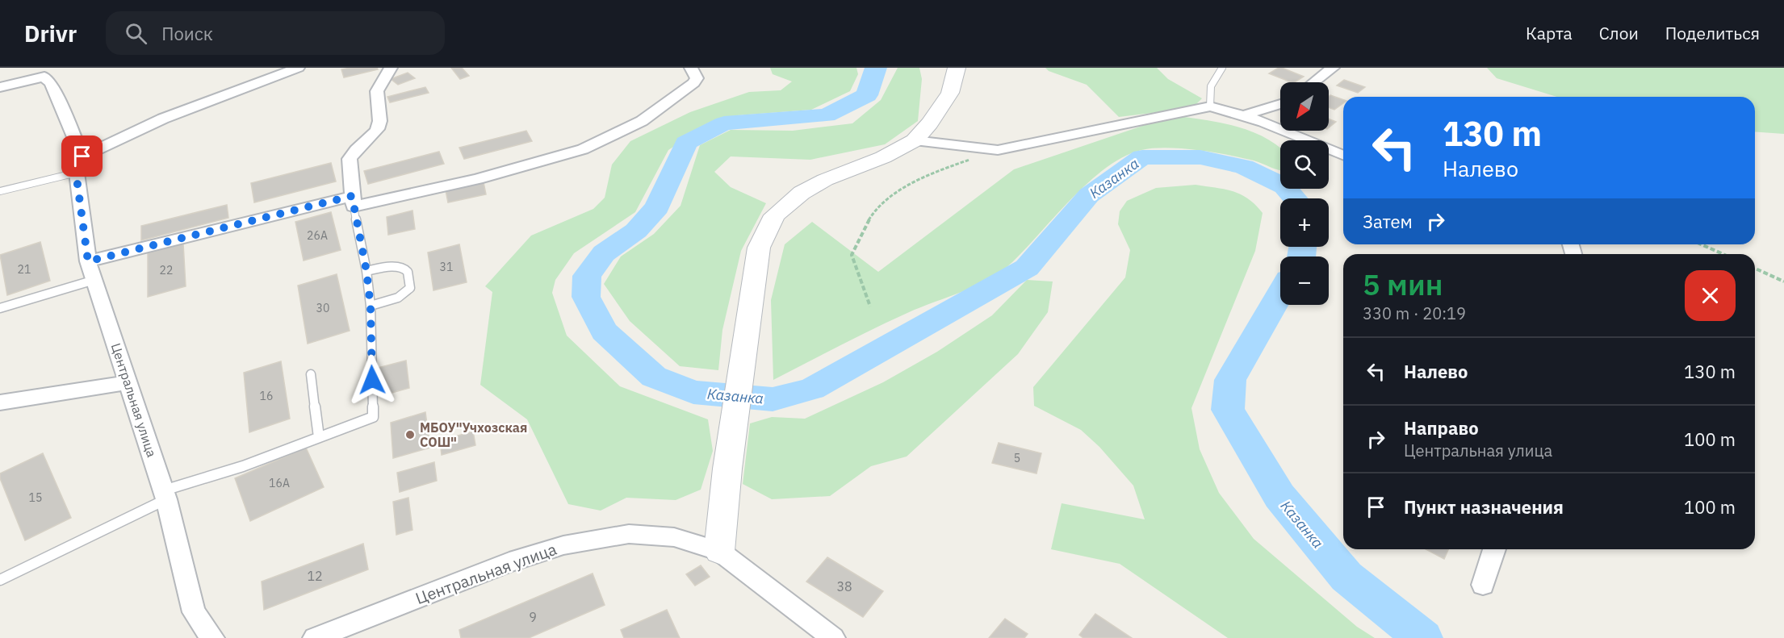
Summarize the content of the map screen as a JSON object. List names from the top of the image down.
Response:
{
  "streets": {
    "street": ["Центральная улица"]
  },
  "water": ["Казанка"],
  "places": ["МБОУ\"Учхозская СОШ\""],
  "house_numbers": [
    "26А",
    "31",
    "21",
    "22",
    "30",
    "16",
    "5",
    "16А",
    "15",
    "12",
    "38",
    "9"
  ],
  "north": "bottom left",
  "page": {
    "header": "Drivr",
    "search": "Поиск",
    "nav": ["Карта", "Слои", "Поделиться"],
    "map_buttons": ["+", "−"],
    "turn": ["130 m", "Налево"],
    "then": "Затем",
    "heading": ["5 мин", "330 m · 20:19"],
    "list": [
      {
        "name": "Налево",
        "value": "130 m"
      },
      {
        "name": "Направо",
        "note": "Центральная улица",
        "value": "100 m"
      },
      {
        "name": "Пункт назначения",
        "value": "100 m"
      }
    ]
  }
}
